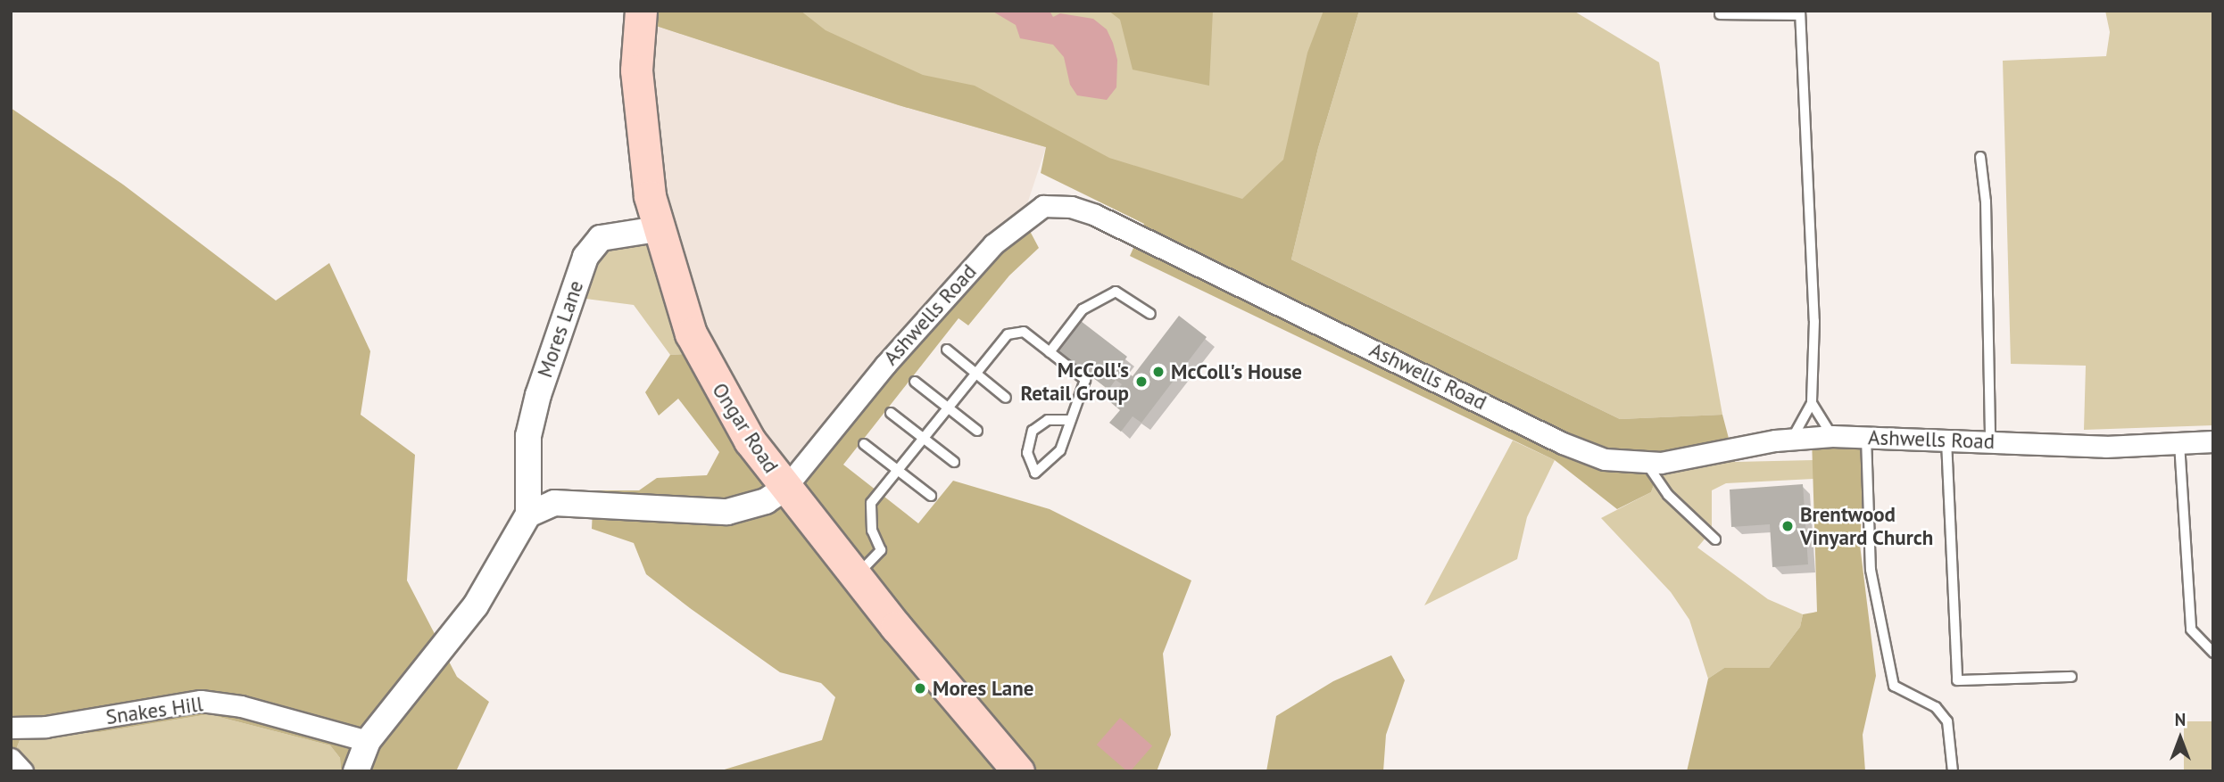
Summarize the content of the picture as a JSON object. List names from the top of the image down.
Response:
{
  "streets": {
    "main road": ["Ongar Road"],
    "street": ["Ashwells Road", "Mores Lane", "Snakes Hill"]
  },
  "crossings": [
    ["Ashwells Road", "Ongar Road"],
    ["Mores Lane", "Ongar Road"]
  ],
  "places": [
    "McColl's House",
    "McColl's Retail Group",
    "Brentwood Vinyard Church",
    "Mores Lane"
  ],
  "north": "top"
}
